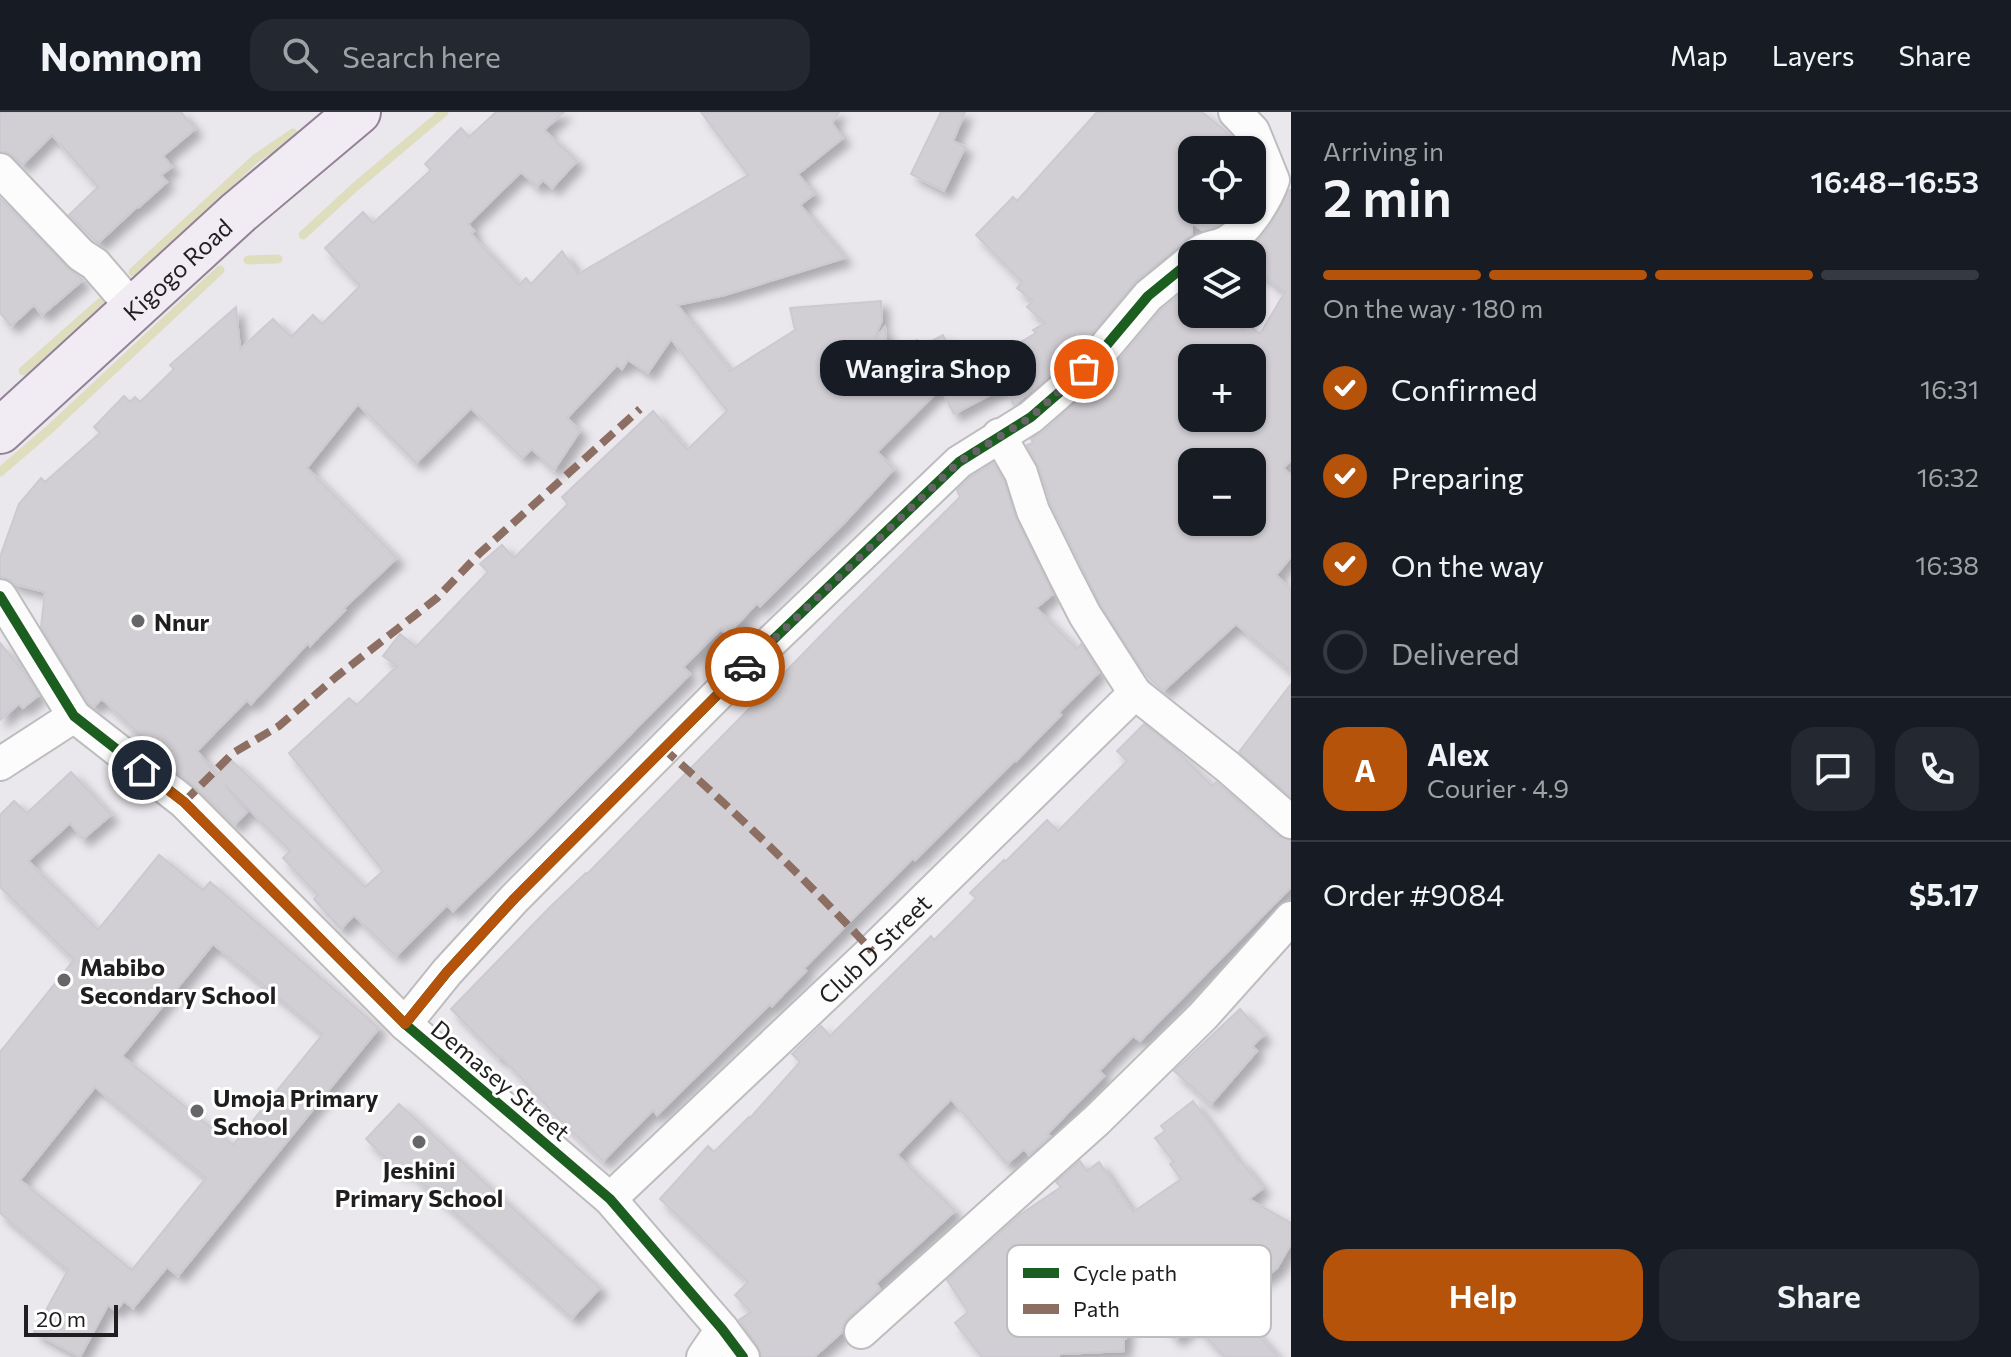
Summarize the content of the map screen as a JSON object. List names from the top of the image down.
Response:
{
  "streets": {
    "main road": ["Kigogo Road"],
    "street": ["Club D Street", "Demasey Street"]
  },
  "crossings": [
    ["Club D Street", "Demasey Street"]
  ],
  "places": [
    "Wangira Shop",
    "Nnur",
    "Mabibo Secondary School",
    "Umoja Primary School",
    "Jeshini Primary School"
  ],
  "legend": ["Cycle path", "Path"],
  "scale_bar": "20 m",
  "page": {
    "header": "Nomnom",
    "search": "Search here",
    "nav": ["Map", "Layers", "Share"],
    "heading": ["2 min", "Arriving in", "16:48–16:53"],
    "panel": [
      "Alex",
      "Courier · 4.9",
      "Order #9084",
      "$5.17"
    ],
    "map_buttons": ["+", "−"],
    "bar": "On the way · 180 m",
    "bubble": "Wangira Shop",
    "list": [
      ["Confirmed", "16:31"],
      ["Preparing", "16:32"],
      ["On the way", "16:38"],
      "Delivered"
    ],
    "round": "A",
    "buttons": ["Help", "Share"],
    "scale": "20 m"
  }
}
